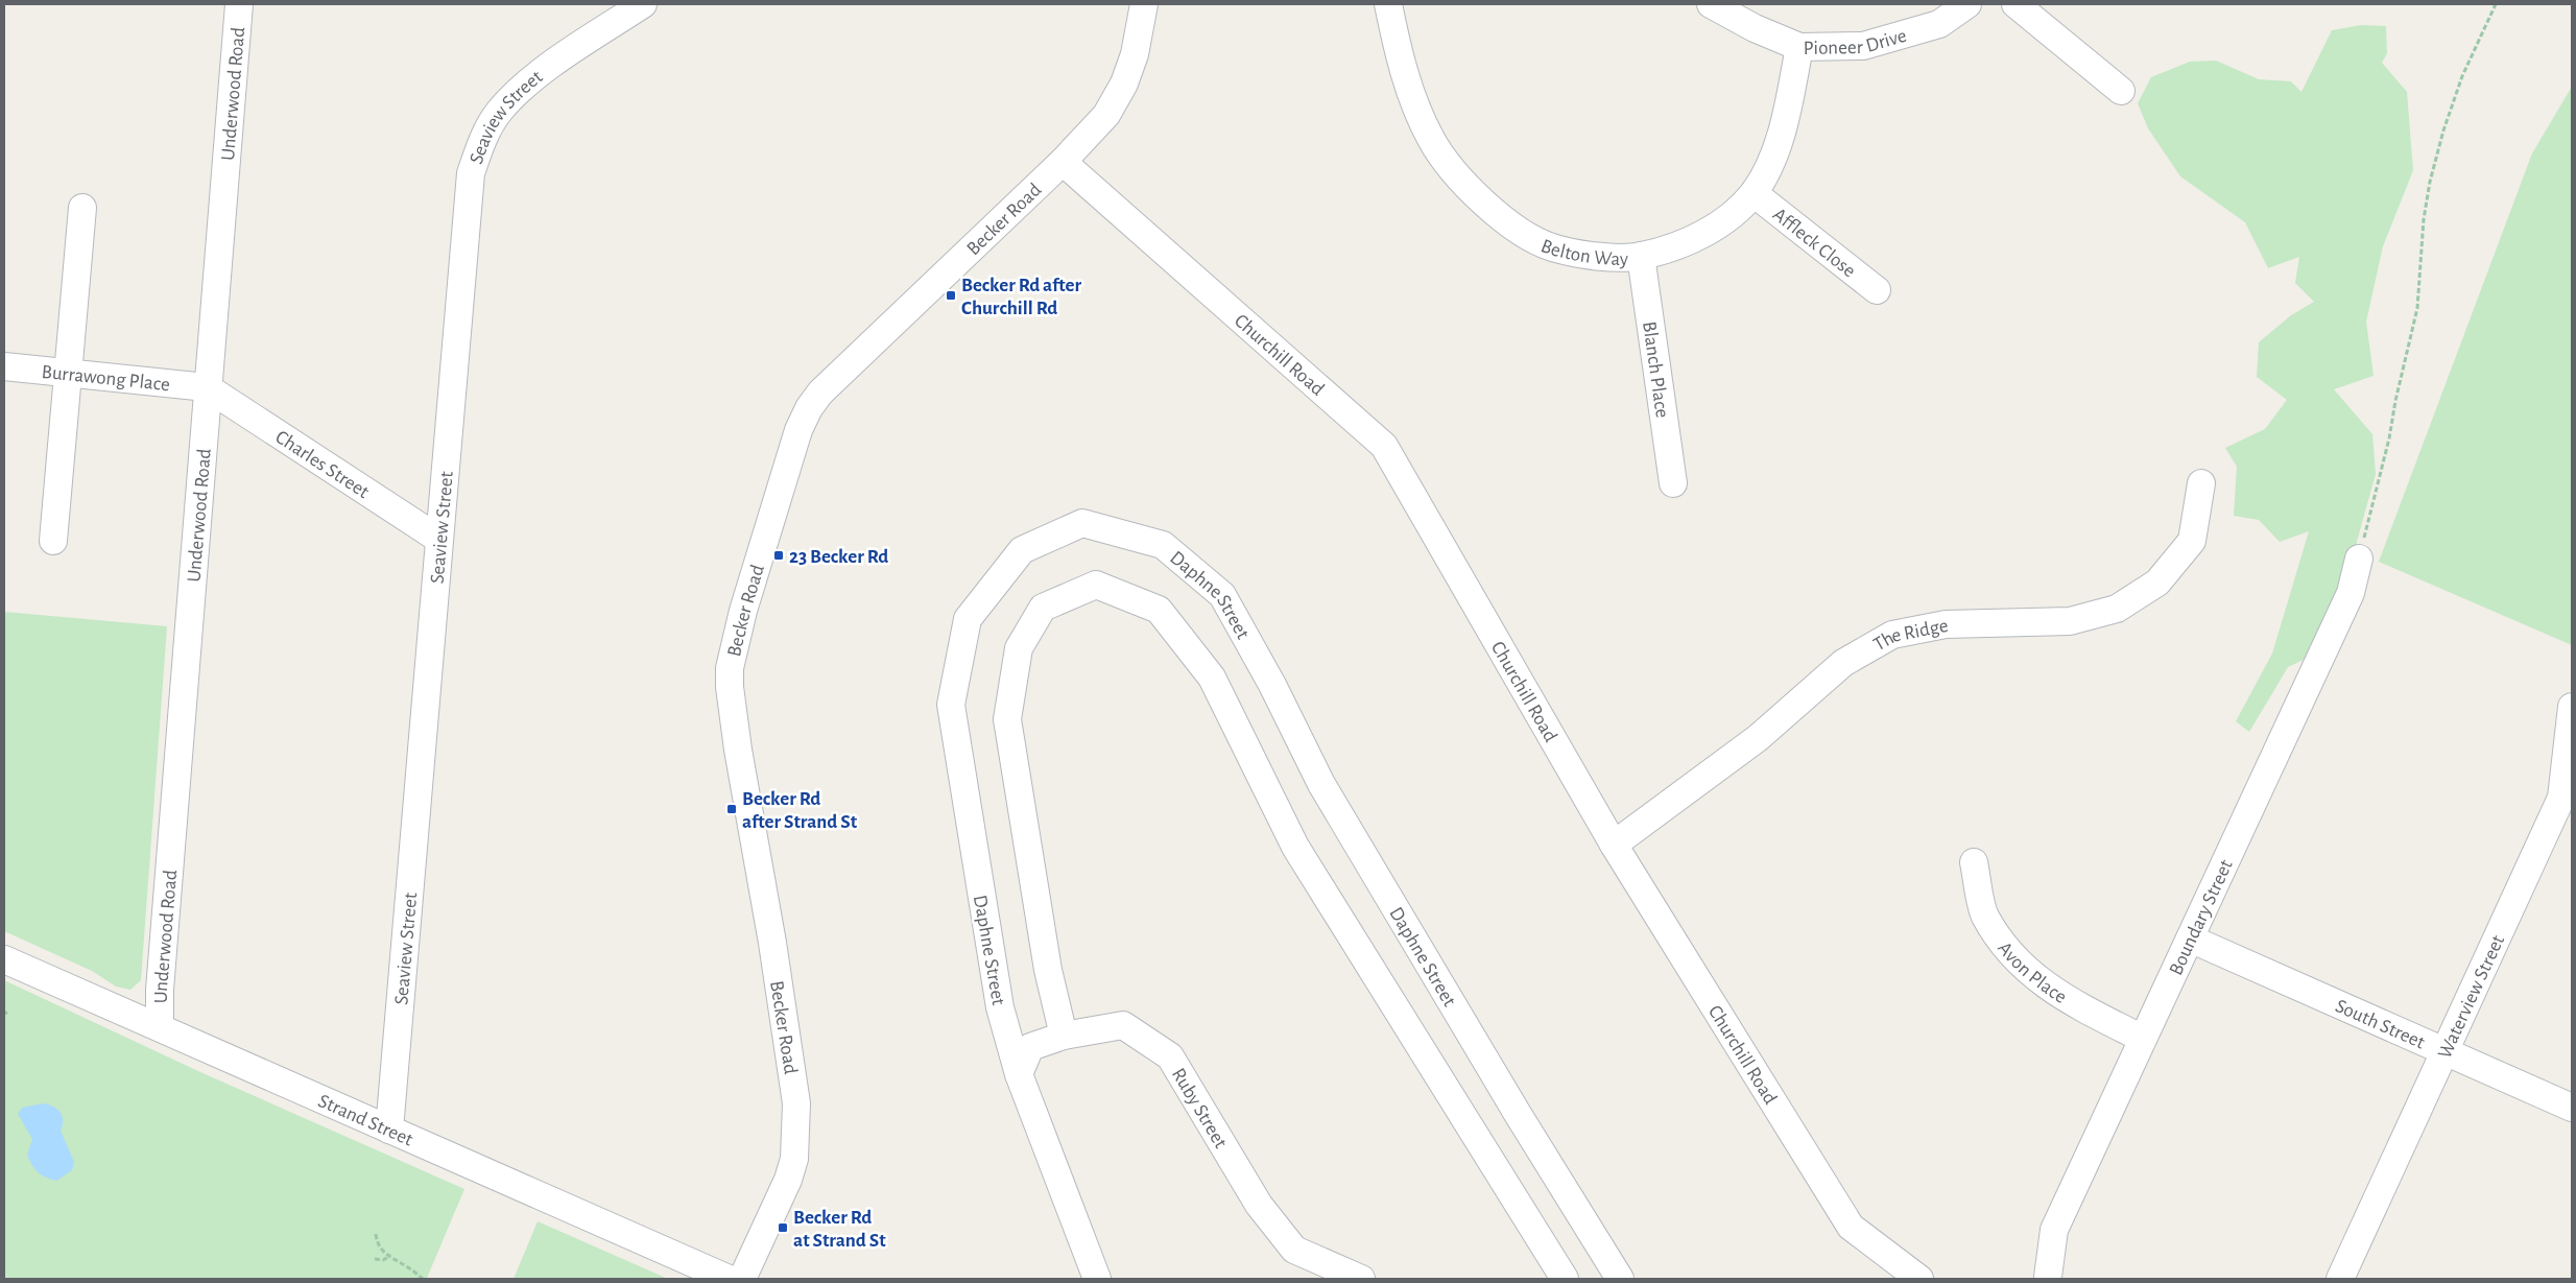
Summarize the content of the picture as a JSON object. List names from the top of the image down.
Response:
{
  "streets": {
    "street": [
      "Pioneer Drive",
      "Underwood Road",
      "Seaview Street",
      "Becker Road",
      "Affleck Close",
      "Belton Way",
      "Churchill Road",
      "Blanch Place",
      "Burrawong Place",
      "Charles Street",
      "Daphne Street",
      "The Ridge",
      "Boundary Street",
      "Avon Place",
      "Waterview Street",
      "South Street",
      "Ruby Street",
      "Strand Street"
    ]
  },
  "crossings": [
    ["Pioneer Drive", "Belton Way"],
    ["Underwood Road", "Burrawong Place"],
    ["Underwood Road", "Charles Street"],
    ["Underwood Road", "Strand Street"],
    ["Seaview Street", "Charles Street"],
    ["Seaview Street", "Strand Street"],
    ["Becker Road", "Churchill Road"],
    ["Affleck Close", "Belton Way"],
    ["Belton Way", "Blanch Place"],
    ["Churchill Road", "The Ridge"],
    ["Burrawong Place", "Charles Street"],
    ["Daphne Street", "Ruby Street"],
    ["Boundary Street", "Avon Place"],
    ["Boundary Street", "South Street"],
    ["Waterview Street", "South Street"]
  ],
  "places": {
    "transit": [
      "Becker Rd after Churchill Rd",
      "23 Becker Rd",
      "Becker Rd after Strand St",
      "Becker Rd at Strand St"
    ]
  }
}
